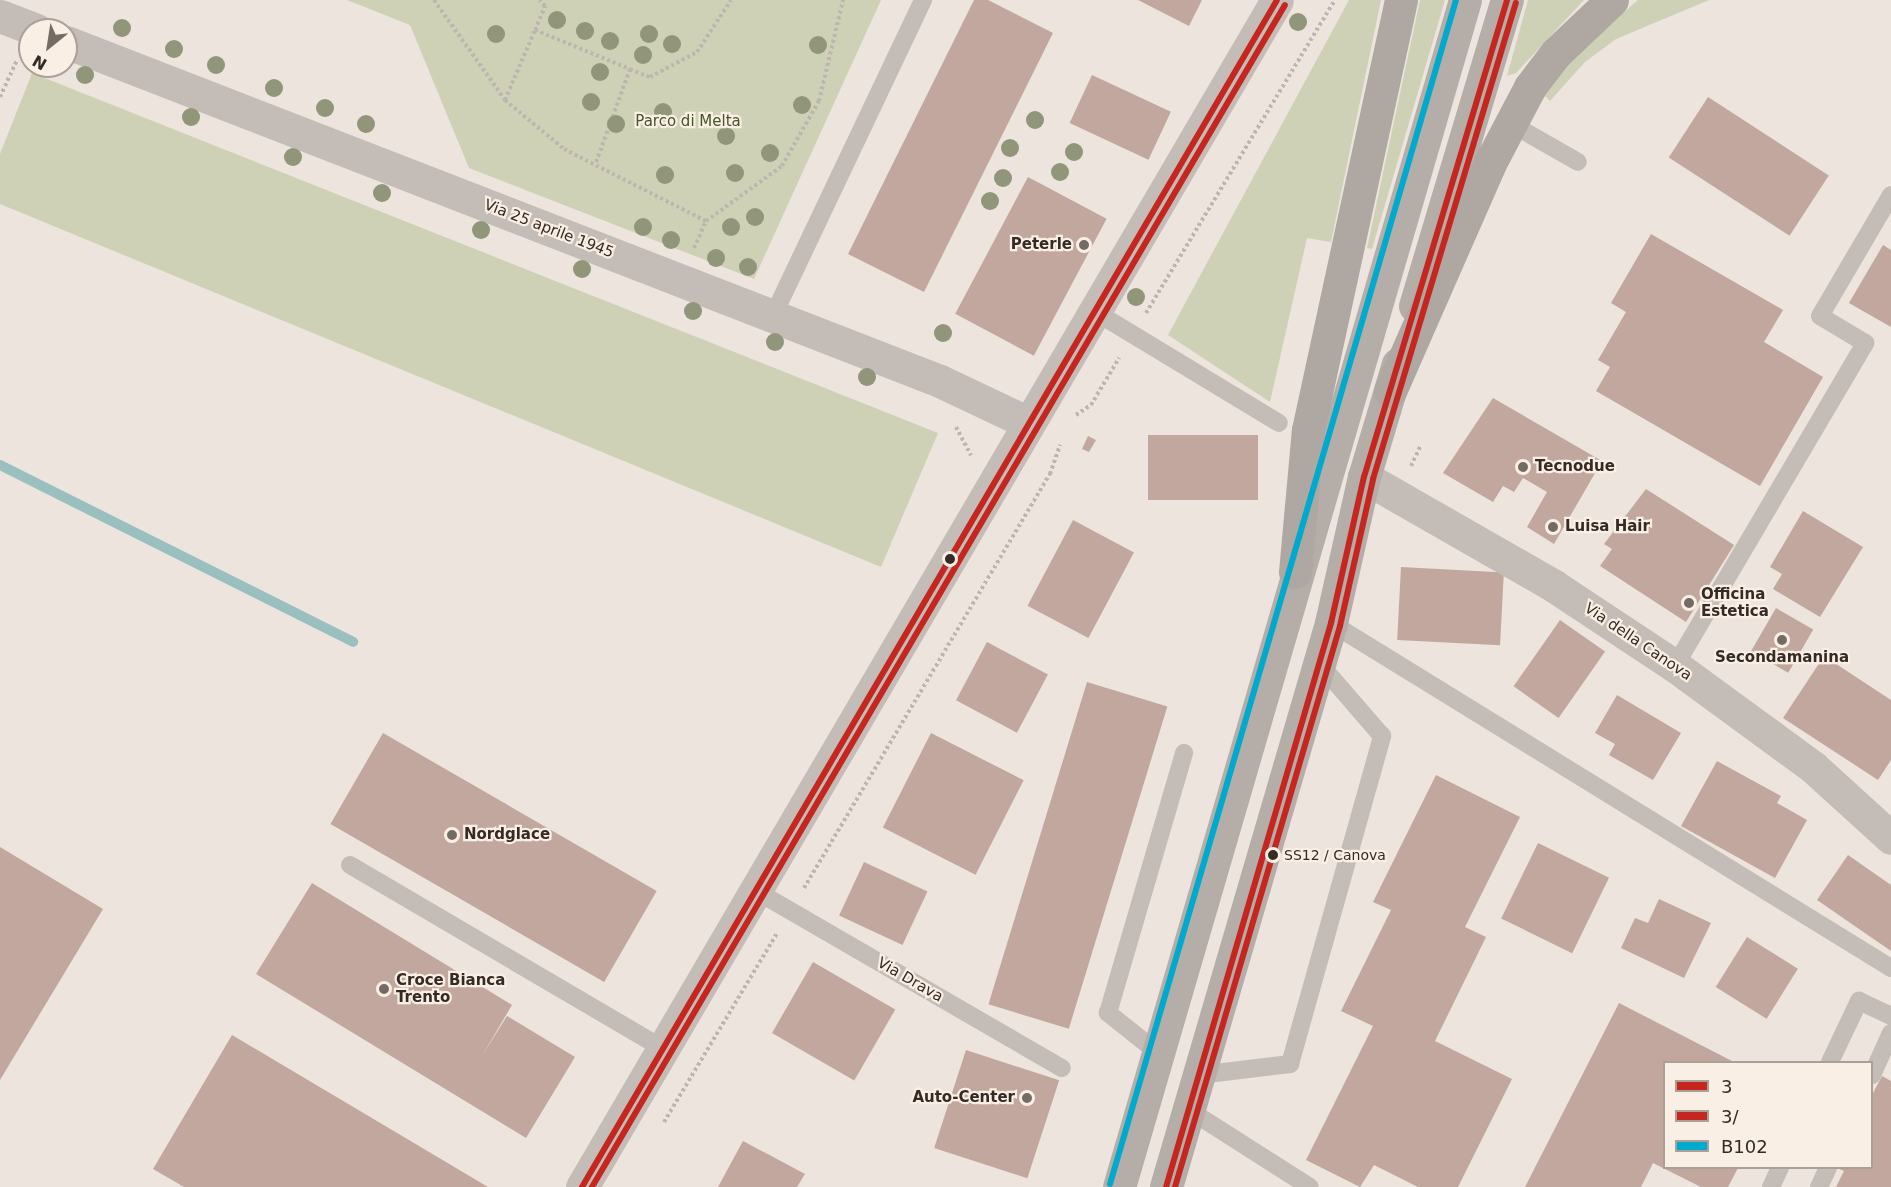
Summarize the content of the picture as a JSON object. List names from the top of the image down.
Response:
{
  "streets": {
    "street": ["Via 25 aprile 1945", "Via della Canova"],
    "lane": ["Via Drava"]
  },
  "parks": ["Parco di Melta"],
  "places": [
    "Peterle",
    "Tecnodue",
    "Luisa Hair",
    "Officina Estetica",
    "Secondamanina",
    "Nordglace",
    "SS12 / Canova",
    "Croce Bianca Trento",
    "Auto-Center"
  ],
  "lines": ["transit line 3", "transit line B102", "transit line 3/"],
  "legend": ["3", "3/", "B102"],
  "north": "bottom left"
}
